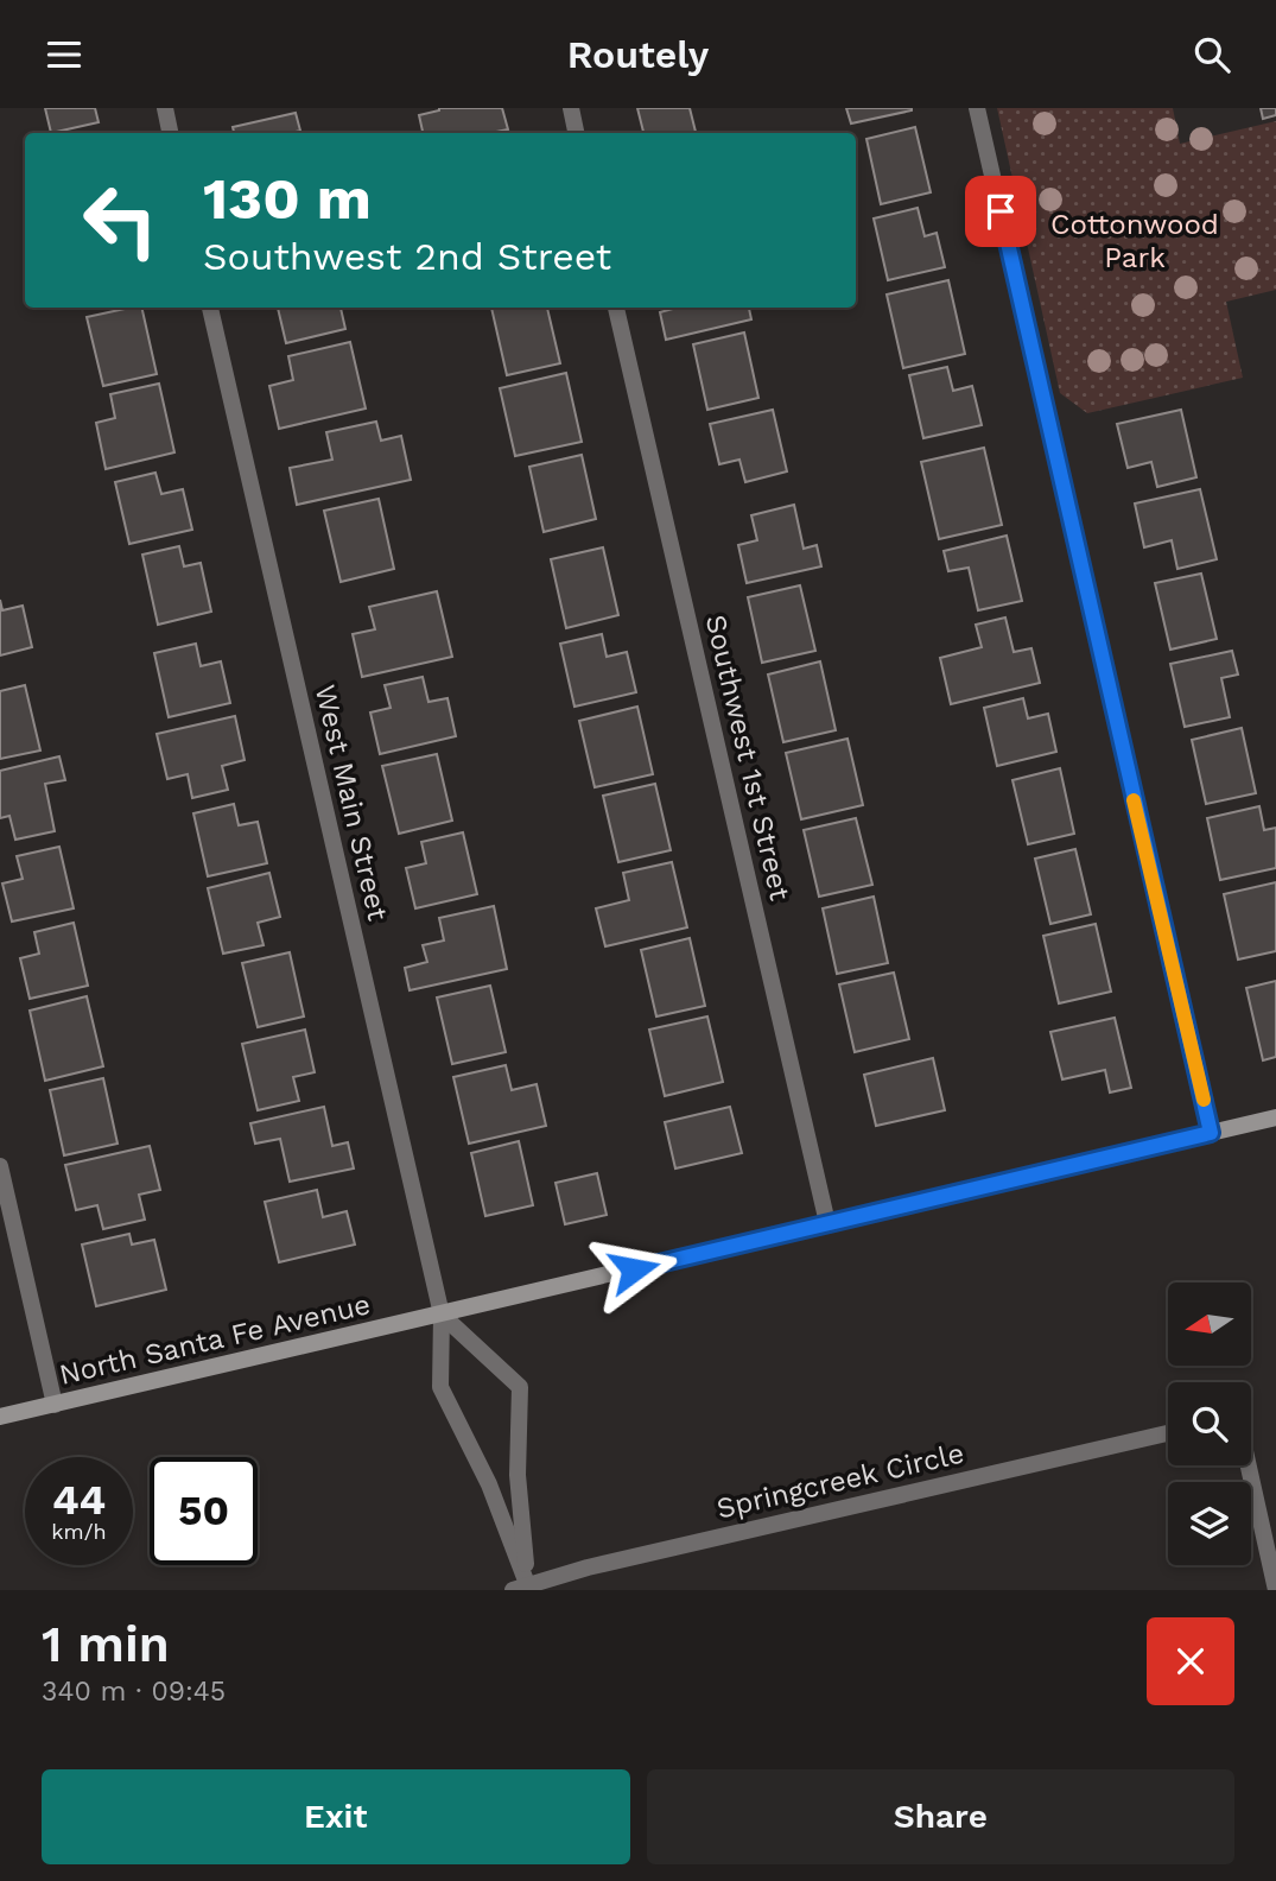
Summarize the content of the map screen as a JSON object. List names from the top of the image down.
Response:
{
  "streets": {
    "main road": ["North Santa Fe Avenue"],
    "street": ["Southwest 1st Street", "West Main Street", "Springcreek Circle"]
  },
  "crossings": [
    ["Southwest 1st Street", "North Santa Fe Avenue"],
    ["West Main Street", "North Santa Fe Avenue"],
    ["West Main Street", "Springcreek Circle"]
  ],
  "parks": ["Cottonwood Park"],
  "north": "left",
  "page": {
    "header": "Routely",
    "turn": ["130 m", "Southwest 2nd Street"],
    "speed": "44 km/h",
    "limit": "50",
    "heading": ["1 min", "340 m · 09:45"],
    "buttons": ["Exit", "Share"]
  }
}
